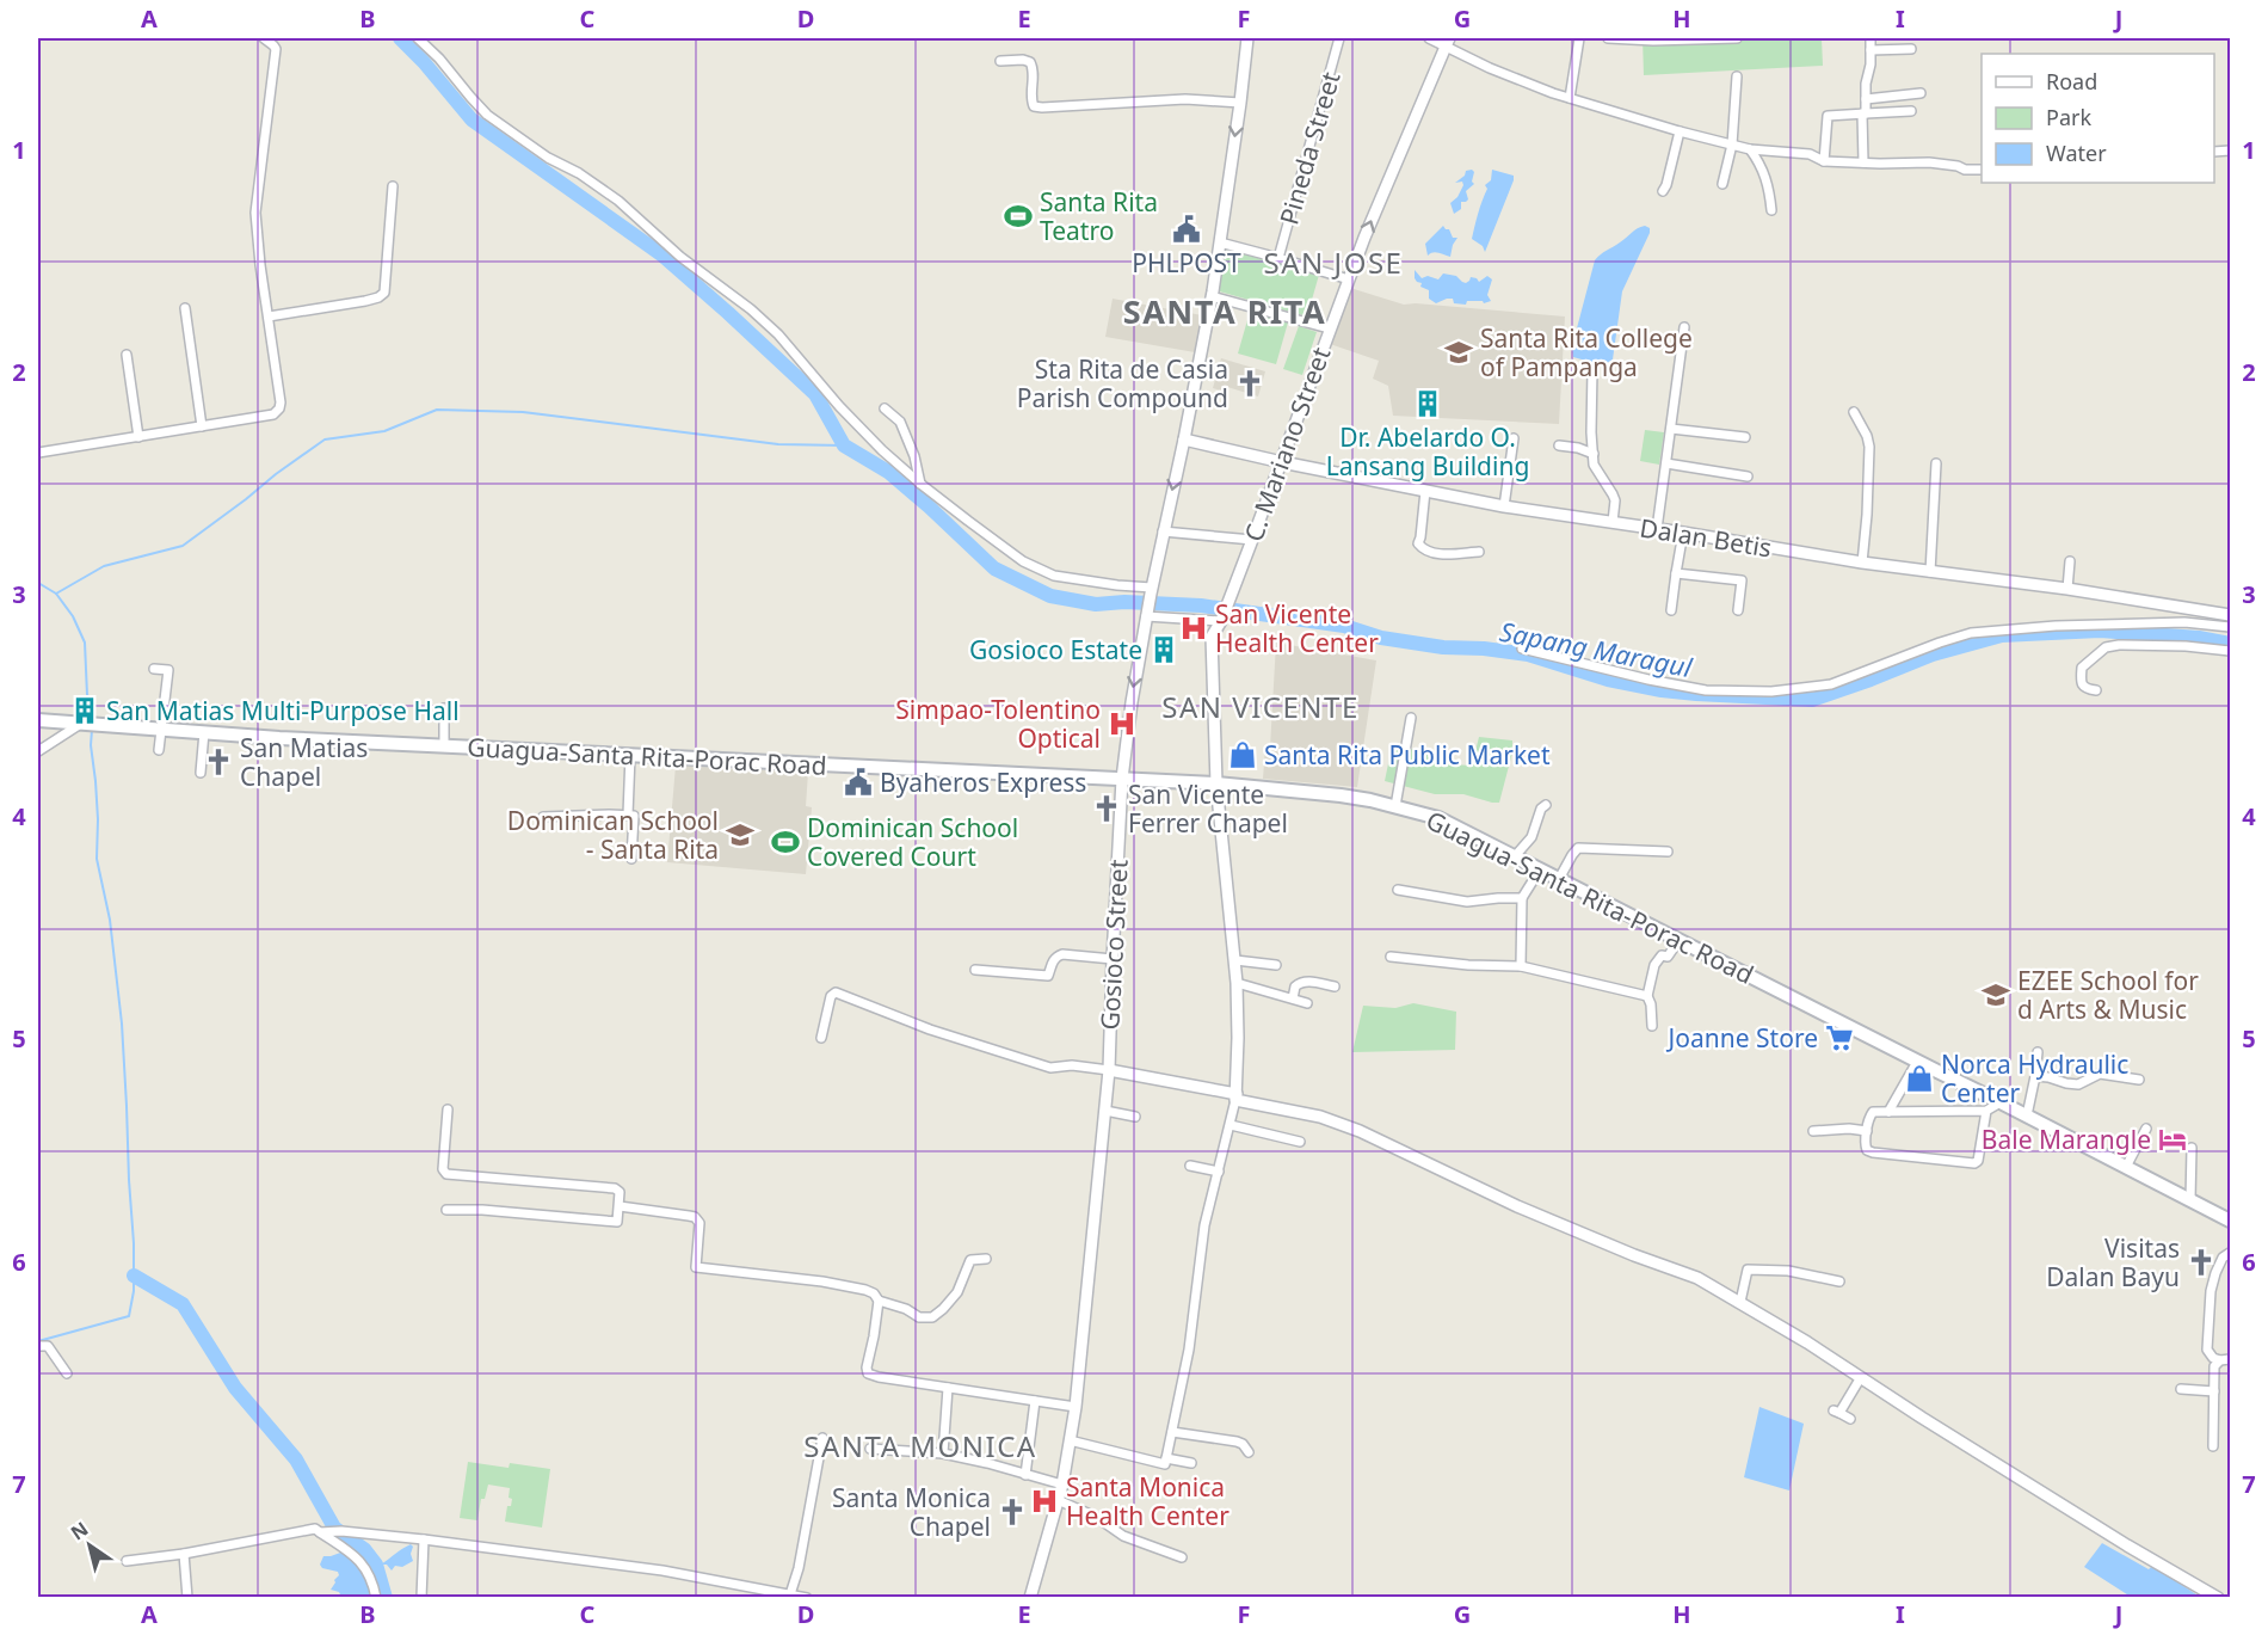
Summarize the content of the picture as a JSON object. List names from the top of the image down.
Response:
{
  "streets": {
    "main road": ["Guagua-Santa Rita-Porac Road"],
    "street": [
      "Pineda Street",
      "C. Mariano Street",
      "Dalan Betis",
      "Gosioco Street"
    ]
  },
  "crossings": [
    ["C. Mariano Street", "Dalan Betis"],
    ["C. Mariano Street", "Guagua-Santa Rita-Porac Road"],
    ["Dalan Betis", "Gosioco Street"],
    ["Guagua-Santa Rita-Porac Road", "Gosioco Street"]
  ],
  "districts": [
    "SAN JOSE",
    "SANTA RITA",
    "SAN VICENTE",
    "SANTA MONICA"
  ],
  "water": ["Sapang Maragul"],
  "places": {
    "sports": ["Santa Rita Teatro", "Dominican School Covered Court"],
    "public building": ["PHLPOST", "Byaheros Express"],
    "school or university": ["Santa Rita College of Pampanga", "Dominican School - Santa Rita", "EZEE School for d Arts & Music"],
    "church": [
      "Sta Rita de Casia Parish Compound",
      "San Matias Chapel",
      "San Vicente Ferrer Chapel",
      "Visitas Dalan Bayu",
      "Santa Monica Chapel"
    ],
    "building": ["Dr. Abelardo O. Lansang Building", "Gosioco Estate", "San Matias Multi-Purpose Hall"],
    "hospital": ["San Vicente Health Center", "Simpao-Tolentino Optical", "Santa Monica Health Center"],
    "shop": ["Santa Rita Public Market", "Norca Hydraulic Center"],
    "supermarket": ["Joanne Store"],
    "hotel": ["Bale Marangle"]
  },
  "legend": ["Road", "Park", "Water"],
  "north": "top left",
  "grid": {
    "columns": [
      "A",
      "B",
      "C",
      "D",
      "E",
      "F",
      "G",
      "H",
      "I",
      "J"
    ],
    "rows": [
      "1",
      "2",
      "3",
      "4",
      "5",
      "6",
      "7"
    ]
  }
}
